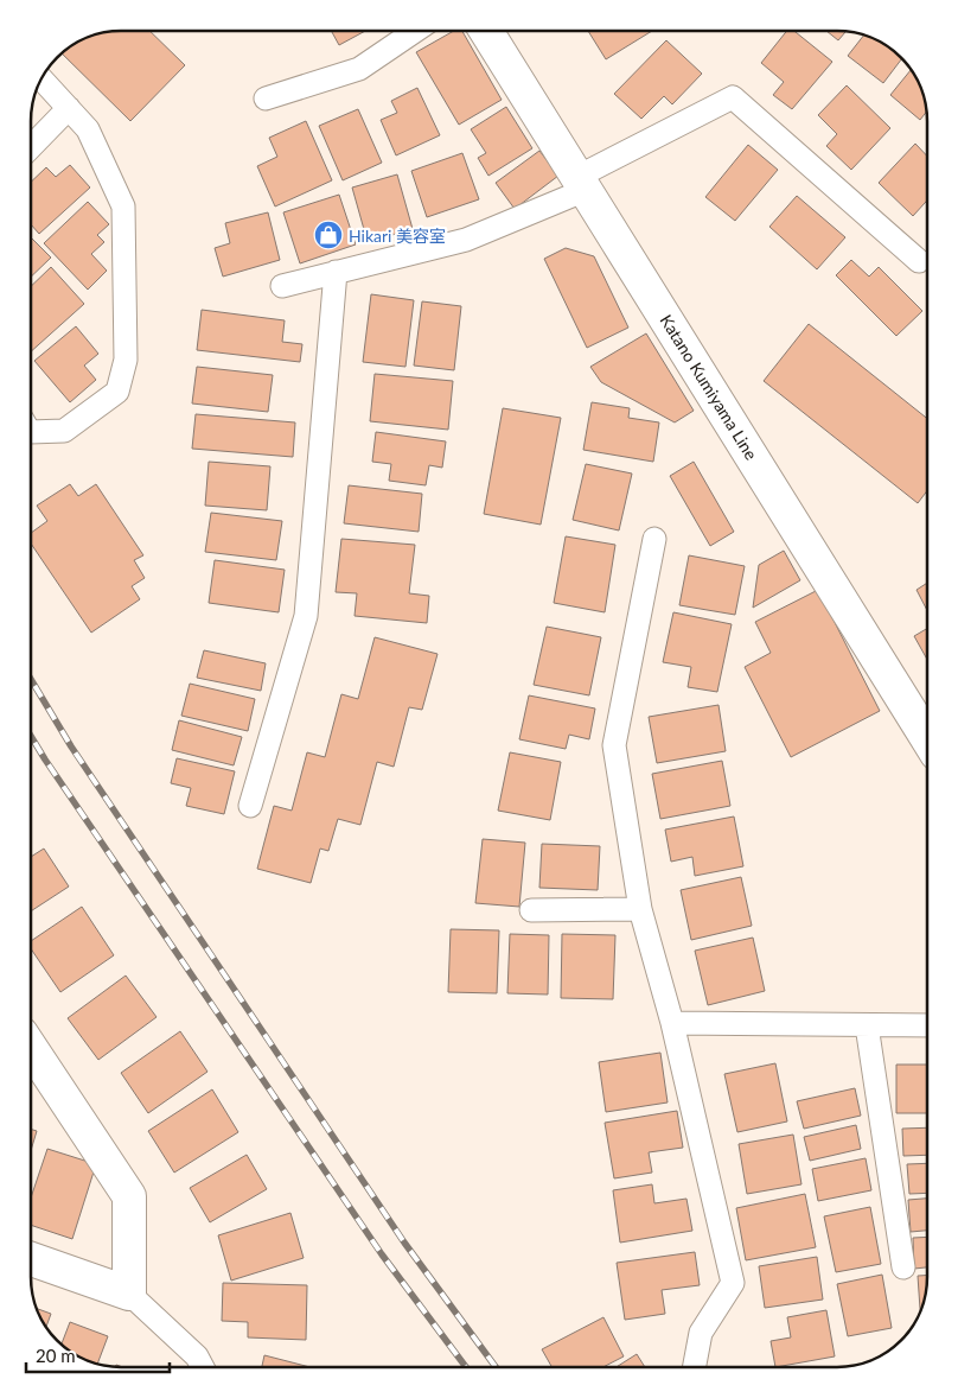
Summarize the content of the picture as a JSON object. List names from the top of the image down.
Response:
{
  "streets": {
    "main road": ["Katano Kumiyama Line"]
  },
  "places": {
    "shop": ["Hikari 美容室"]
  },
  "scale_bar": "20 m"
}
